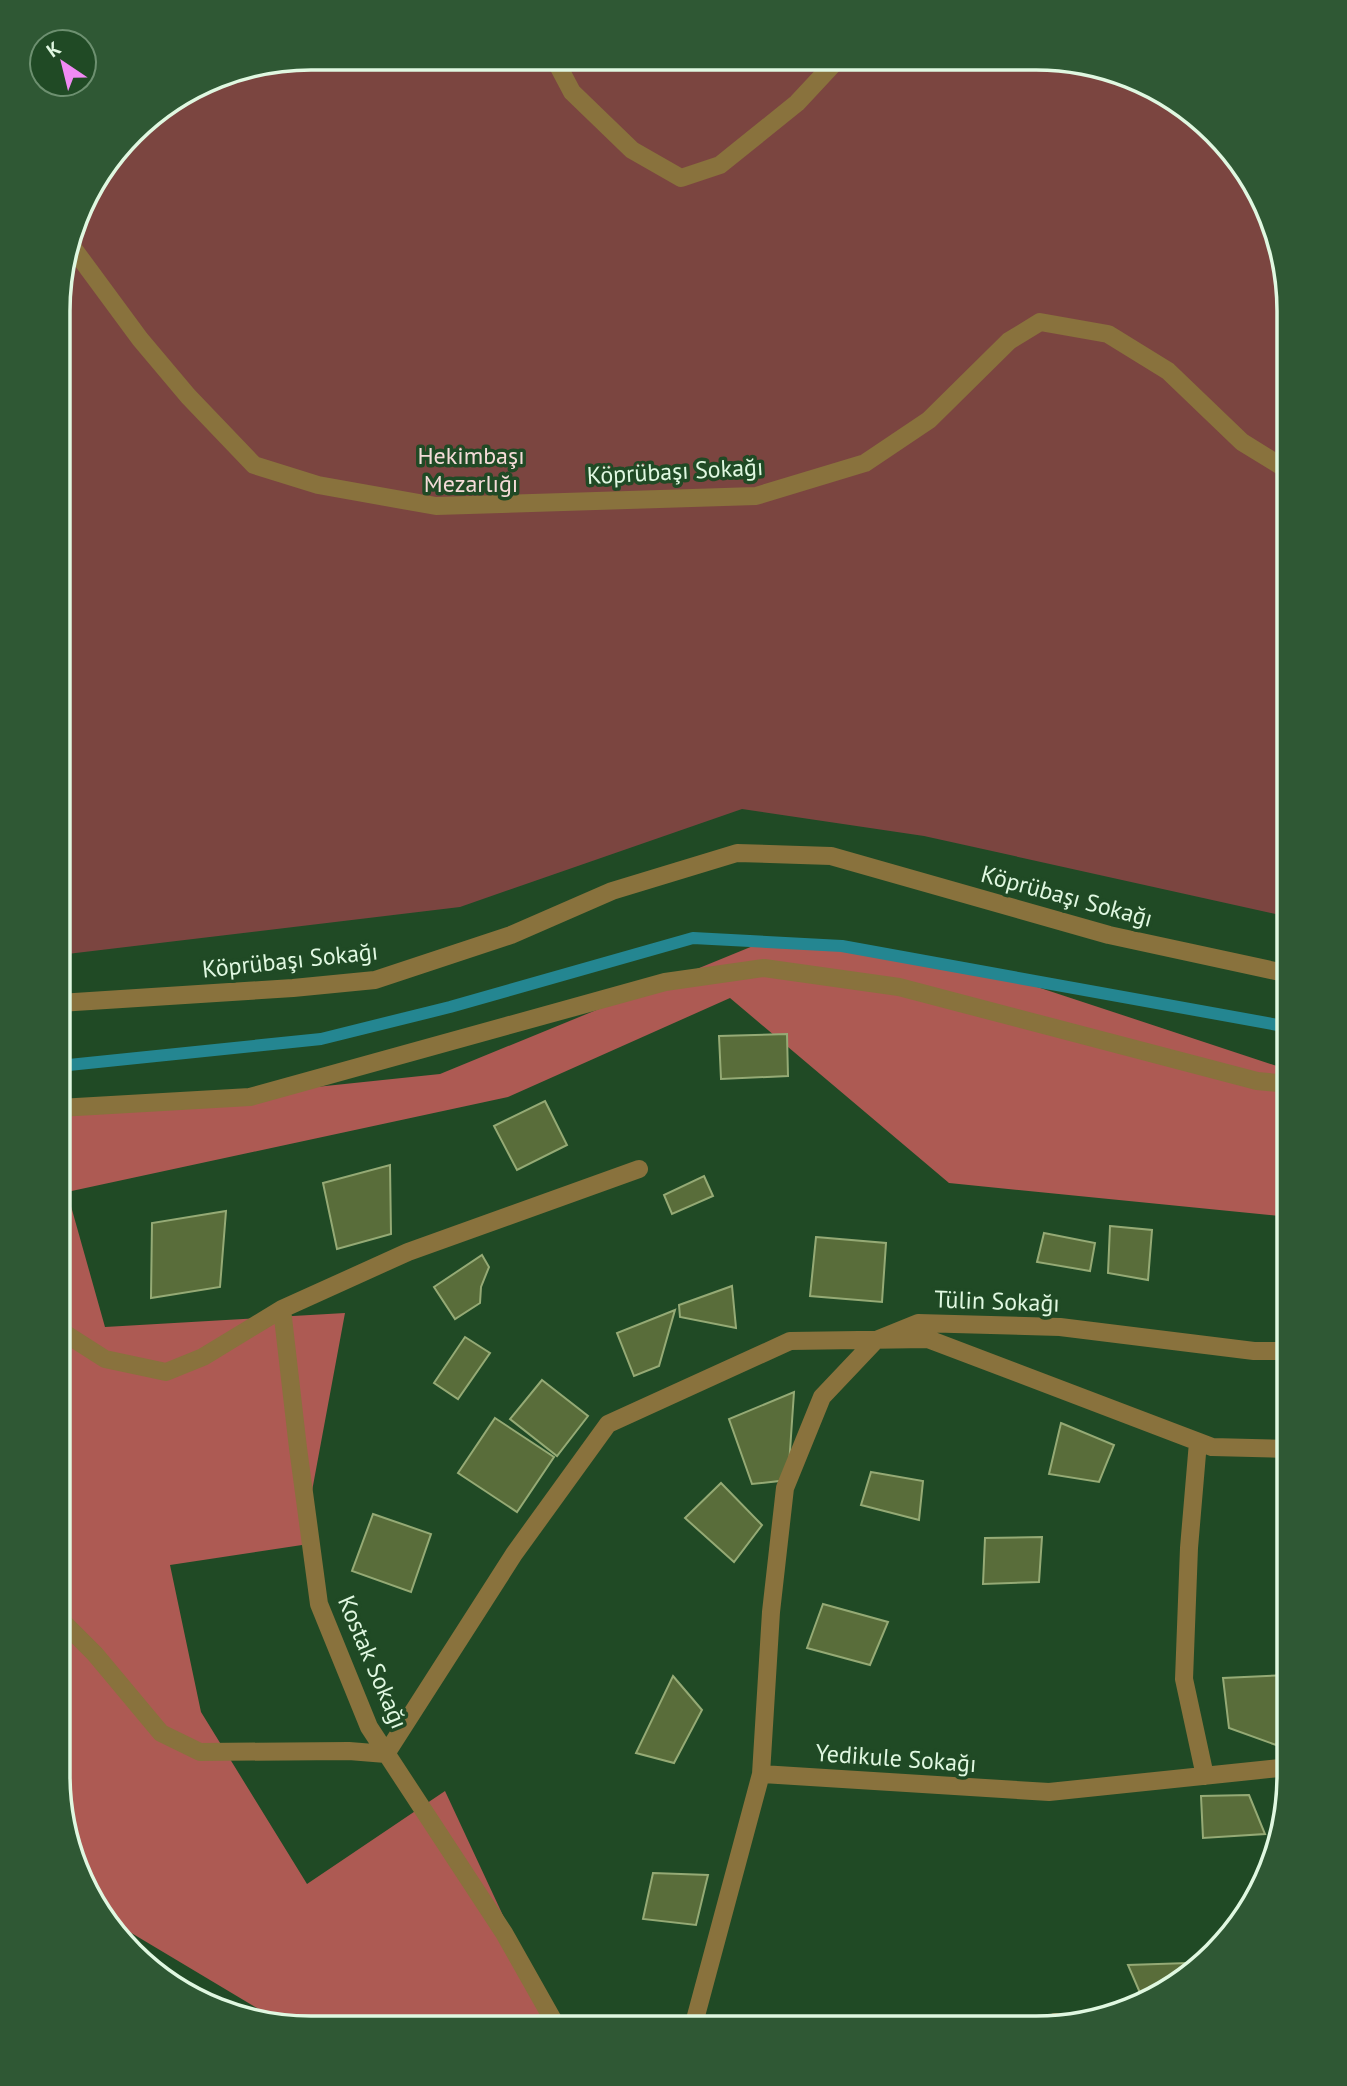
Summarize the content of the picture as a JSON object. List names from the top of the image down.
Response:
{
  "streets": {
    "street": [
      "Köprübaşı Sokağı",
      "Tülin Sokağı",
      "Kostak Sokağı",
      "Yedikule Sokağı"
    ]
  },
  "crossings": [
    ["Tülin Sokağı", "Yedikule Sokağı"]
  ],
  "parks": ["Hekimbaşı Mezarlığı"],
  "north": "top left"
}
